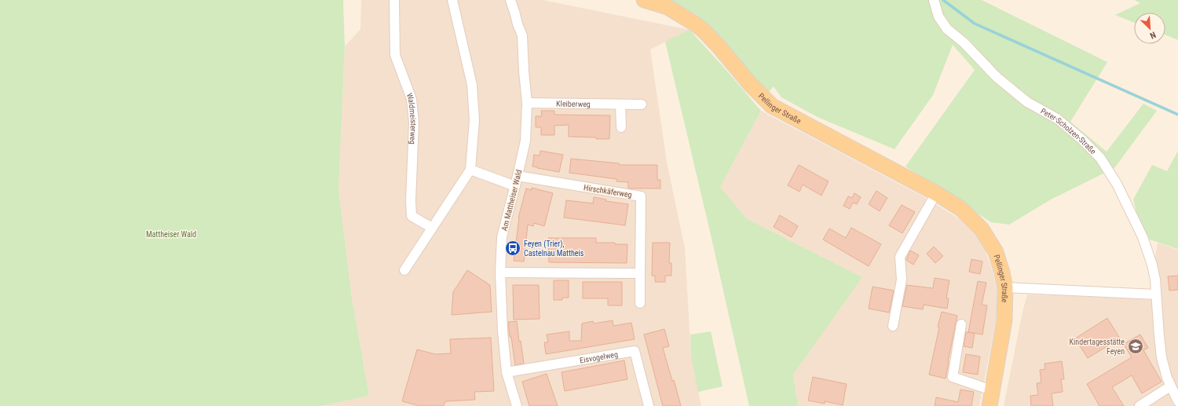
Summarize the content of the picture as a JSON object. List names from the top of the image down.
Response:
{
  "streets": {
    "main road": ["Pellinger Straße"],
    "street": [
      "Kleiberweg",
      "Waldmeisterweg",
      "Peter-Scholzen-Straße",
      "Hirschkäferweg",
      "Am Mattheiser Wald",
      "Eisvogelweg"
    ]
  },
  "crossings": [
    ["Kleiberweg", "Am Mattheiser Wald"],
    ["Hirschkäferweg", "Am Mattheiser Wald"],
    ["Am Mattheiser Wald", "Eisvogelweg"]
  ],
  "parks": ["Mattheiser Wald"],
  "places": {
    "bus stop": ["Feyen (Trier), Castelnau Mattheis"],
    "school or university": ["Kindertagesstätte Feyen"]
  },
  "north": "bottom right"
}
